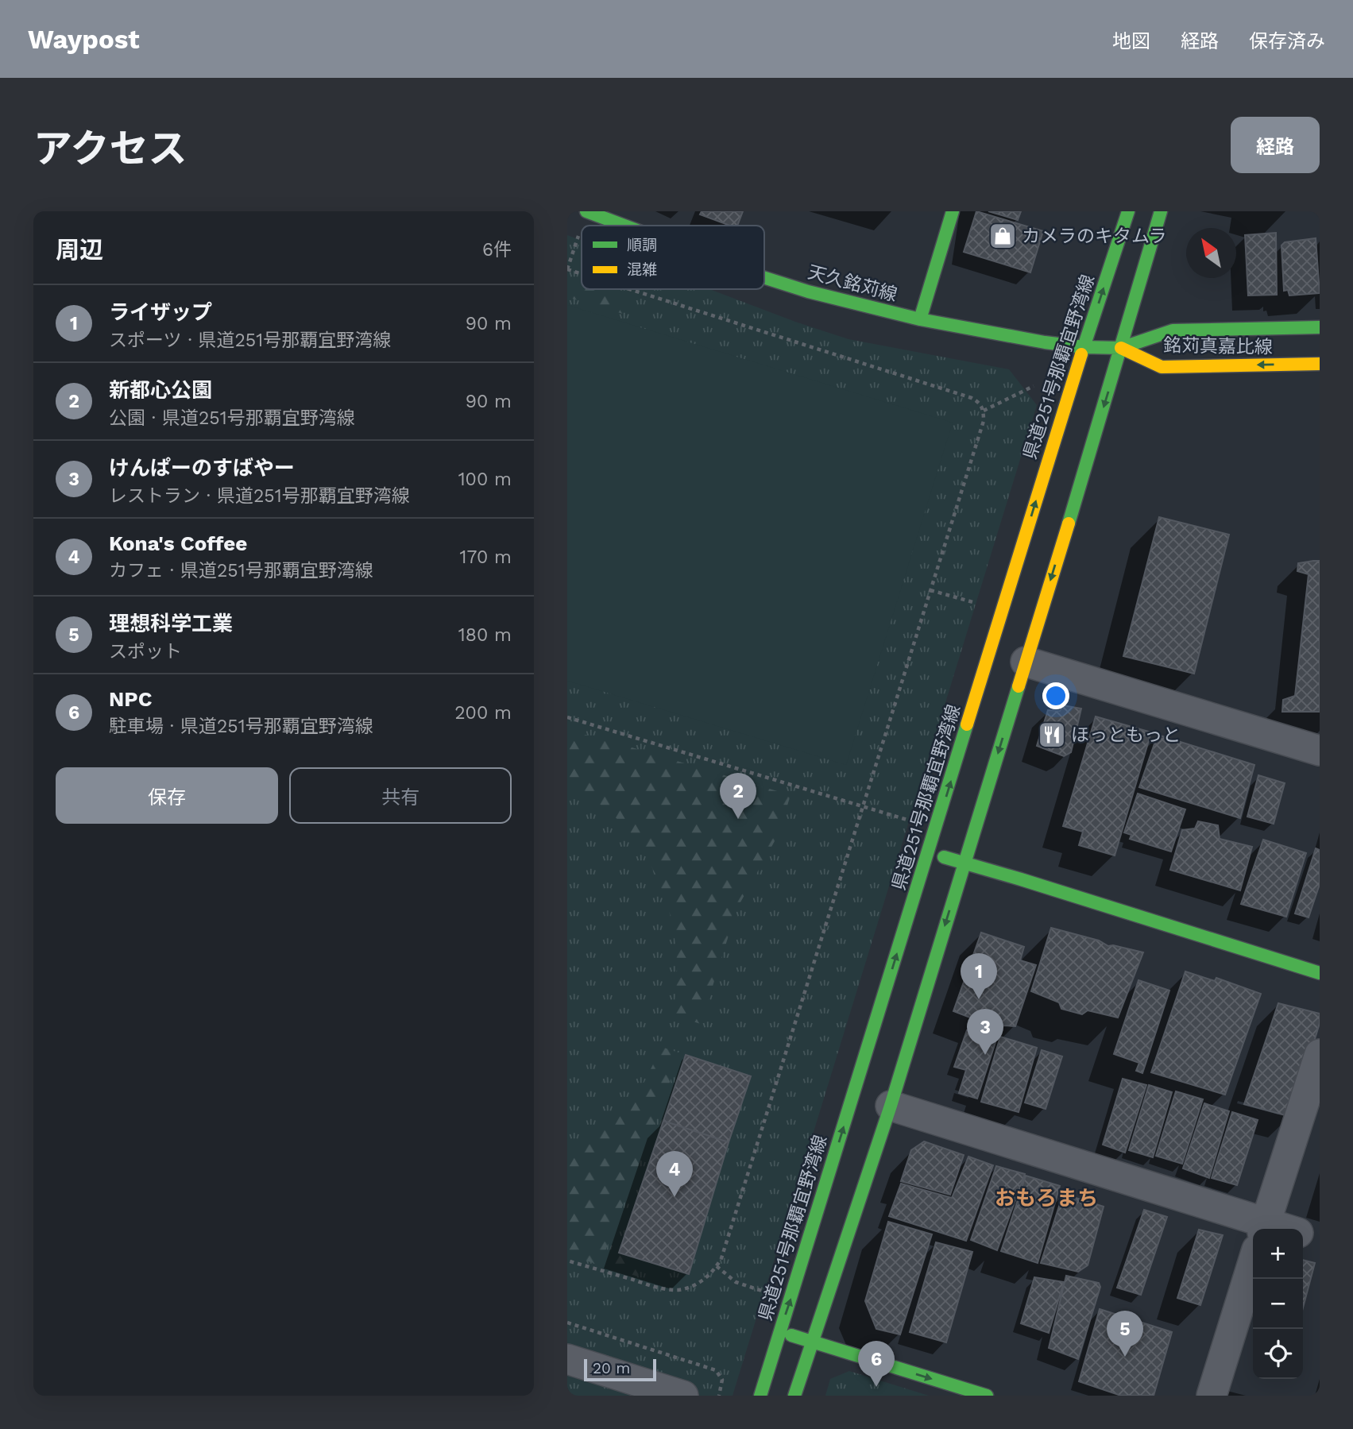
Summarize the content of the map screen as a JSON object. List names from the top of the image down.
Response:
{
  "streets": {
    "main road": ["天久銘苅線", "銘苅真嘉比線", "県道251号那覇宜野湾線"]
  },
  "crossings": [
    ["天久銘苅線", "銘苅真嘉比線"],
    ["天久銘苅線", "県道251号那覇宜野湾線"]
  ],
  "districts": ["おもろまち"],
  "places": {
    "shop": ["カメラのキタムラ"],
    "restaurant": ["ほっともっと"]
  },
  "legend": ["順調", "混雑"],
  "scale_bar": "20 m",
  "north": "top left",
  "page": {
    "header": "Waypost",
    "nav": ["地図", "経路", "保存済み"],
    "title": "アクセス",
    "buttons": [
      "経路",
      ["保存", "共有"]
    ],
    "heading": ["周辺", "6件"],
    "list": [
      {
        "mark": "1",
        "name": "ライザップ",
        "note": "スポーツ · 県道251号那覇宜野湾線",
        "value": "90 m"
      },
      {
        "mark": "2",
        "name": "新都心公園",
        "note": "公園 · 県道251号那覇宜野湾線",
        "value": "90 m"
      },
      {
        "mark": "3",
        "name": "けんぱーのすばやー",
        "note": "レストラン · 県道251号那覇宜野湾線",
        "value": "100 m"
      },
      {
        "mark": "4",
        "name": "Kona's Coffee",
        "note": "カフェ · 県道251号那覇宜野湾線",
        "value": "170 m"
      },
      {
        "mark": "5",
        "name": "理想科学工業",
        "note": "スポット",
        "value": "180 m"
      },
      {
        "mark": "6",
        "name": "NPC",
        "note": "駐車場 · 県道251号那覇宜野湾線",
        "value": "200 m"
      }
    ],
    "pins": [
      "2",
      "1",
      "3",
      "4",
      "5",
      "6"
    ],
    "map_buttons": ["+", "−"],
    "scale": "20 m"
  }
}
